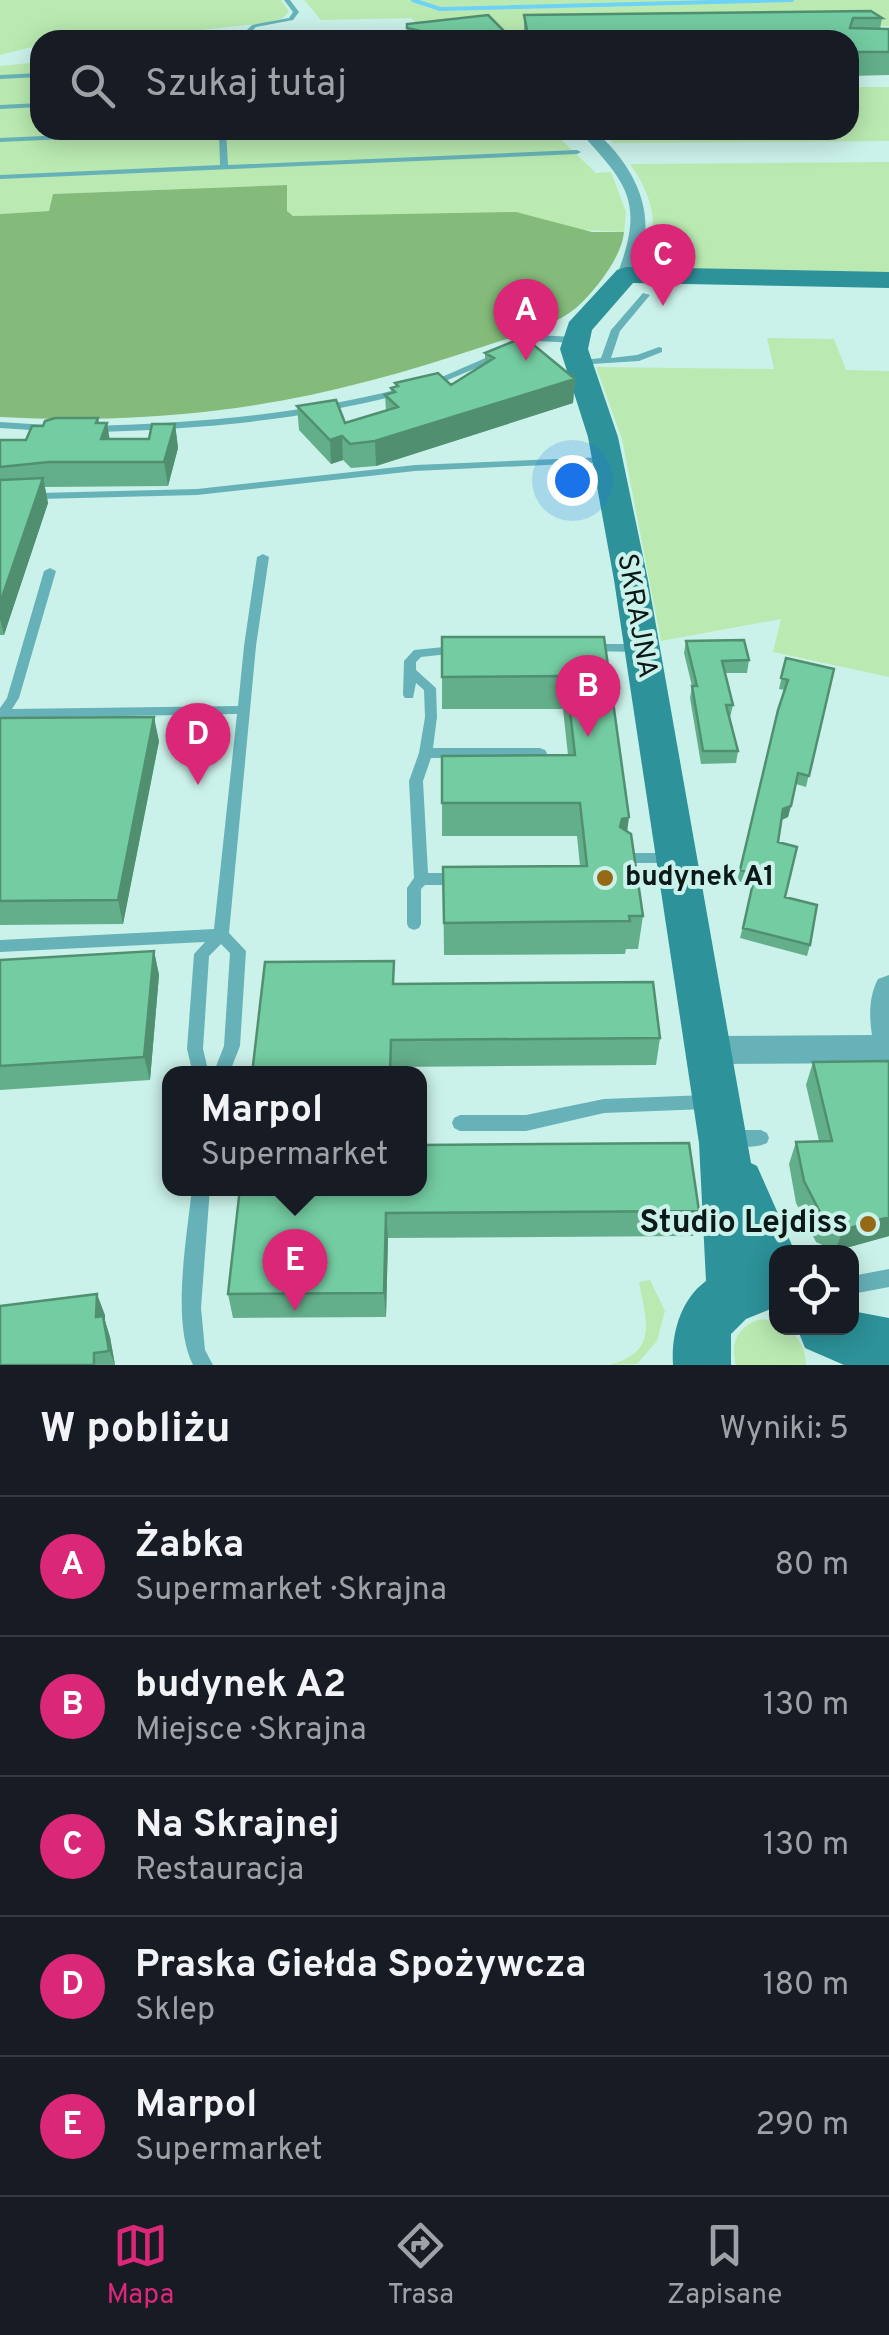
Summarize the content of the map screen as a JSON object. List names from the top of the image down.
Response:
{
  "streets": {
    "street": ["SKRAJNA"]
  },
  "places": ["budynek A1", "Studio Lejdiss"],
  "page": {
    "search": "Szukaj tutaj",
    "pins": [
      "C",
      "A",
      "B",
      "D",
      "E"
    ],
    "popup": ["Marpol", "Supermarket"],
    "heading": ["W pobliżu", "Wyniki: 5"],
    "list": [
      {
        "mark": "A",
        "name": "Żabka",
        "note": "Supermarket · Skrajna",
        "value": "80 m"
      },
      {
        "mark": "B",
        "name": "budynek A2",
        "note": "Miejsce · Skrajna",
        "value": "130 m"
      },
      {
        "mark": "C",
        "name": "Na Skrajnej",
        "note": "Restauracja",
        "value": "130 m"
      },
      {
        "mark": "D",
        "name": "Praska Giełda Spożywcza",
        "note": "Sklep",
        "value": "180 m"
      },
      {
        "mark": "E",
        "name": "Marpol",
        "note": "Supermarket",
        "value": "290 m"
      }
    ],
    "nav": ["Mapa", "Trasa", "Zapisane"]
  }
}
